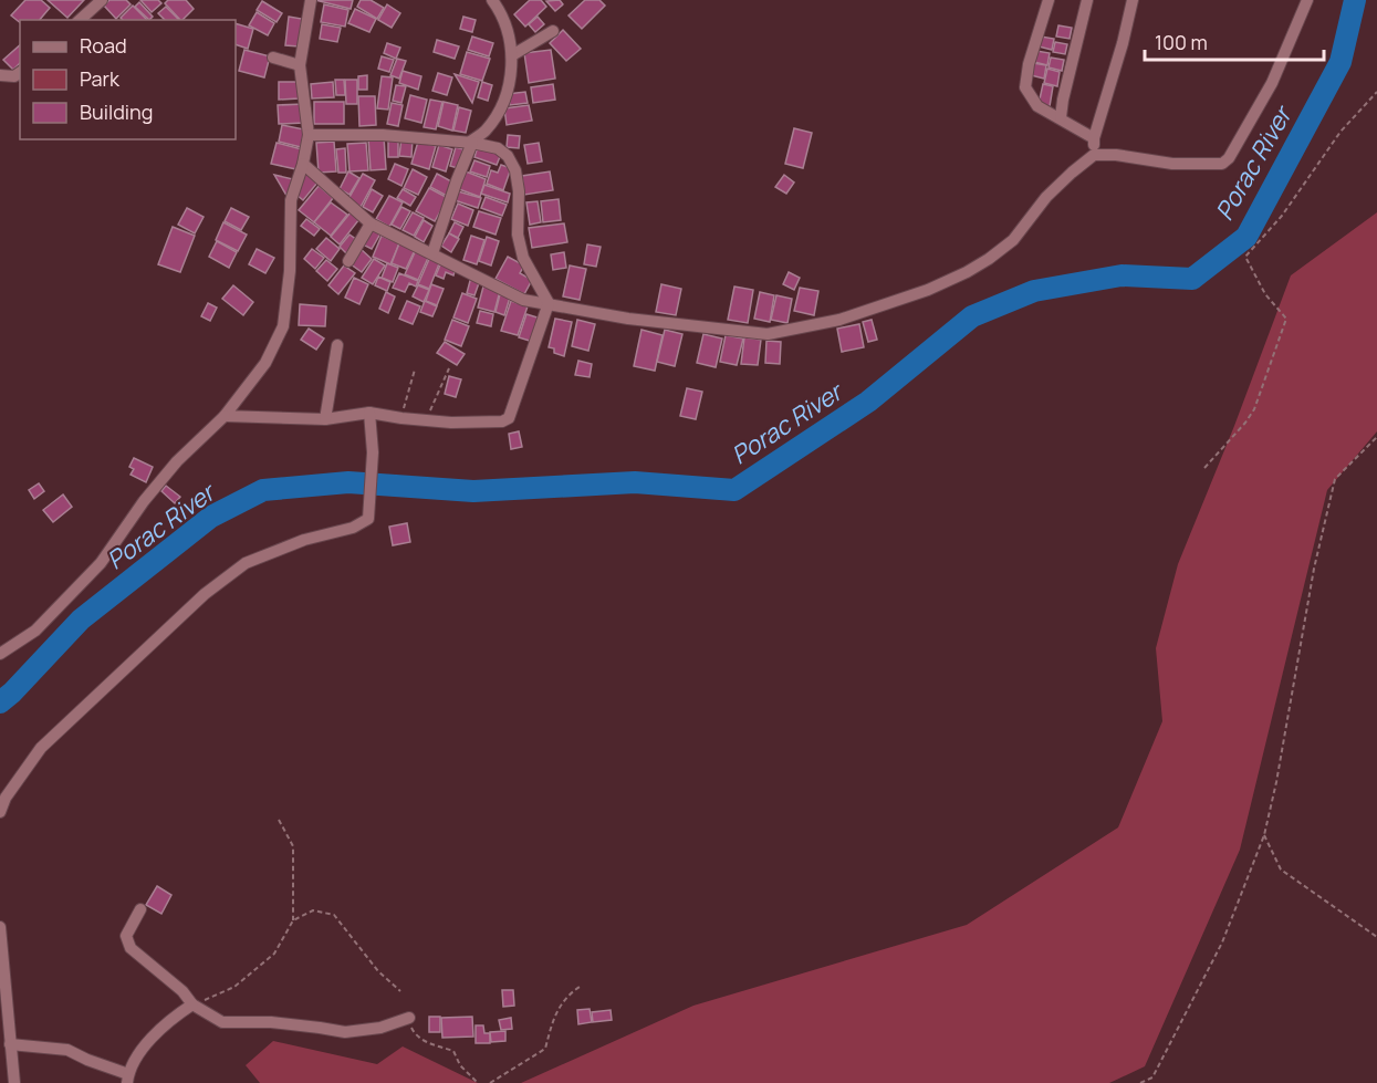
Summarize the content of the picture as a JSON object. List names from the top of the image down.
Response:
{
  "water": ["Porac River"],
  "legend": ["Road", "Park", "Building"],
  "scale_bar": "100 m"
}
